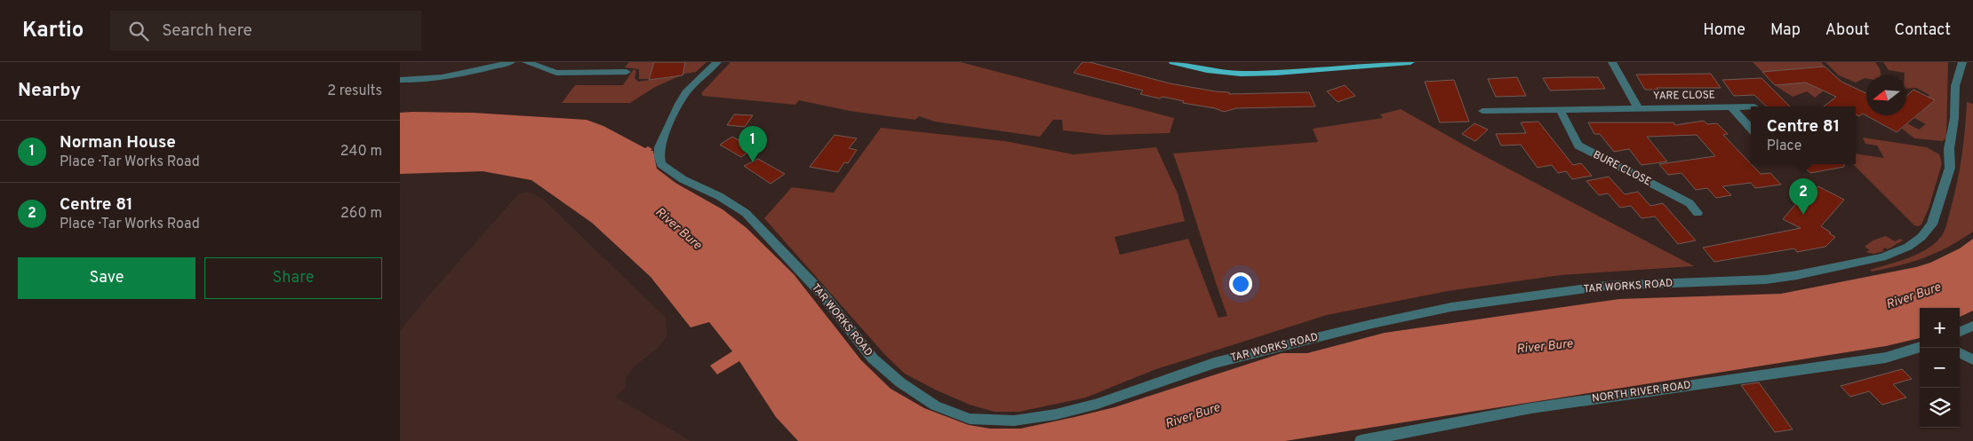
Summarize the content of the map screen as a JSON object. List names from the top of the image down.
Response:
{
  "streets": {
    "street": [
      "YARE CLOSE",
      "BURE CLOSE",
      "TAR WORKS ROAD",
      "NORTH RIVER ROAD"
    ]
  },
  "water": ["River Bure"],
  "north": "left",
  "page": {
    "header": "Kartio",
    "search": "Search here",
    "nav": [
      "Home",
      "Map",
      "About",
      "Contact"
    ],
    "heading": ["Nearby", "2 results"],
    "popup": ["Centre 81", "Place"],
    "list": [
      {
        "mark": "1",
        "name": "Norman House",
        "note": "Place · Tar Works Road",
        "value": "240 m"
      },
      {
        "mark": "2",
        "name": "Centre 81",
        "note": "Place · Tar Works Road",
        "value": "260 m"
      }
    ],
    "pins": ["1", "2"],
    "buttons": ["Save", "Share"],
    "map_buttons": ["+", "−"]
  }
}
